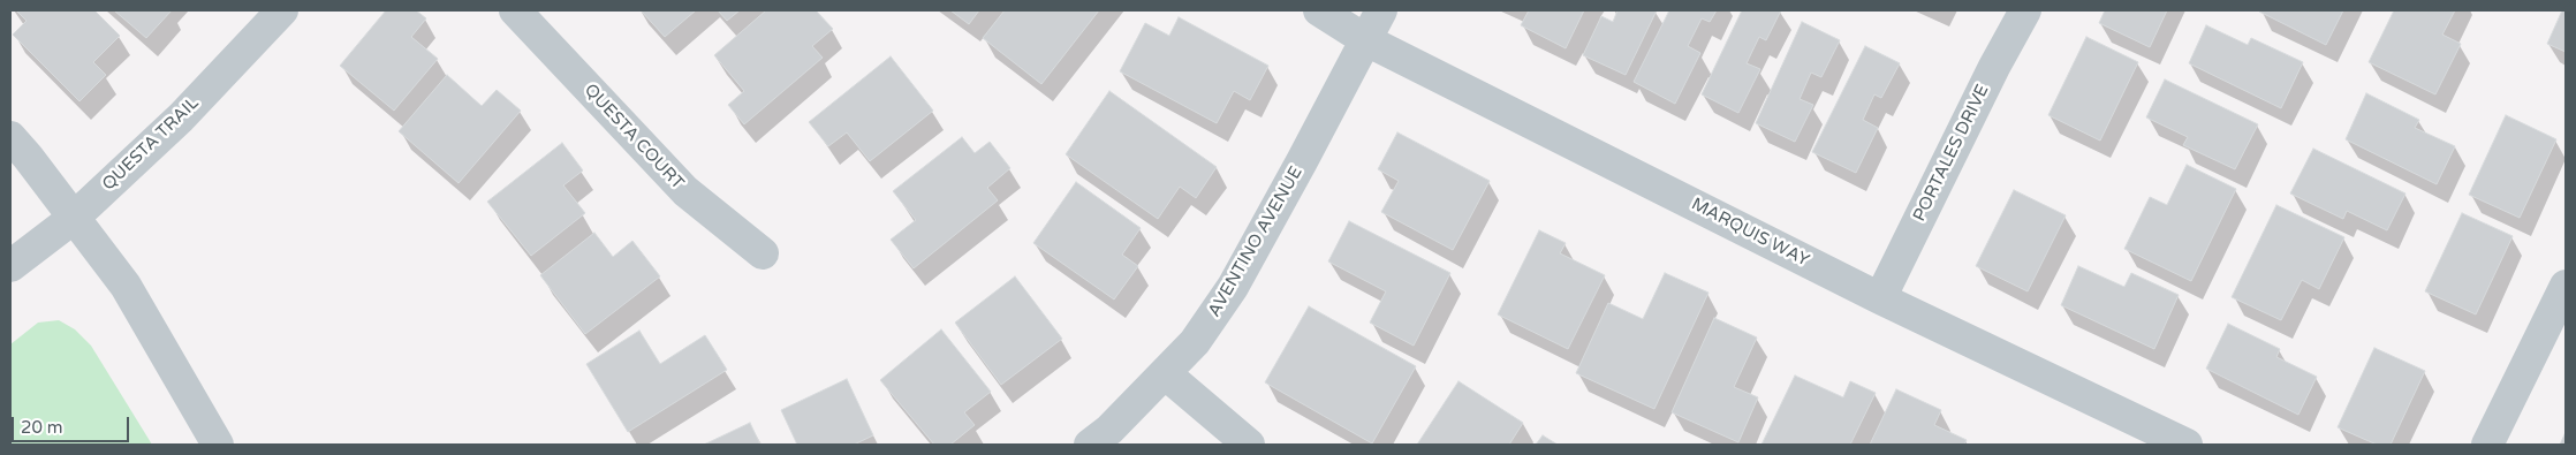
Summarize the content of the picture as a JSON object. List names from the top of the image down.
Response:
{
  "streets": {
    "street": [
      "QUESTA COURT",
      "QUESTA TRAIL",
      "PORTALES DRIVE",
      "MARQUIS WAY",
      "AVENTINO AVENUE"
    ]
  },
  "crossings": [
    ["PORTALES DRIVE", "MARQUIS WAY"],
    ["MARQUIS WAY", "AVENTINO AVENUE"]
  ],
  "scale_bar": "20 m"
}
